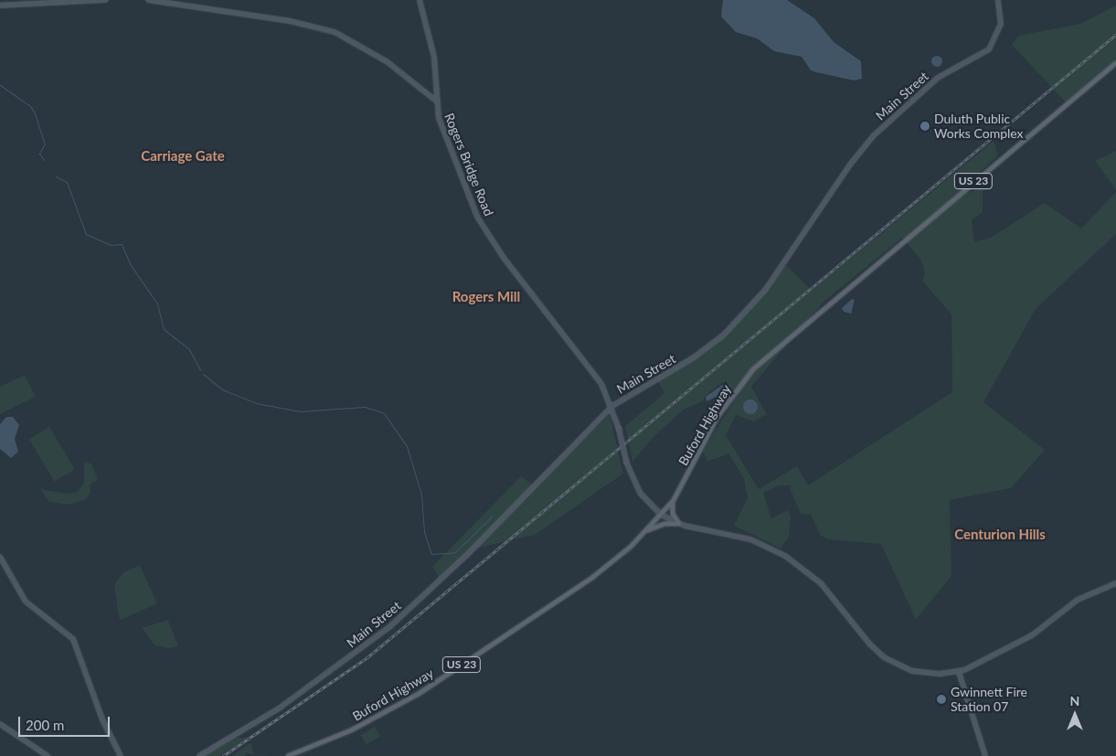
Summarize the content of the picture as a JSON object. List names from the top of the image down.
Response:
{
  "streets": {
    "main road": ["US 23", "Buford Highway"],
    "street": ["Main Street", "Rogers Bridge Road"]
  },
  "crossings": [
    ["Main Street", "Rogers Bridge Road"],
    ["Rogers Bridge Road", "Buford Highway"]
  ],
  "districts": ["Carriage Gate", "Rogers Mill", "Centurion Hills"],
  "places": ["Duluth Public Works Complex", "Gwinnett Fire Station 07"],
  "scale_bar": "200 m",
  "north": "top"
}
